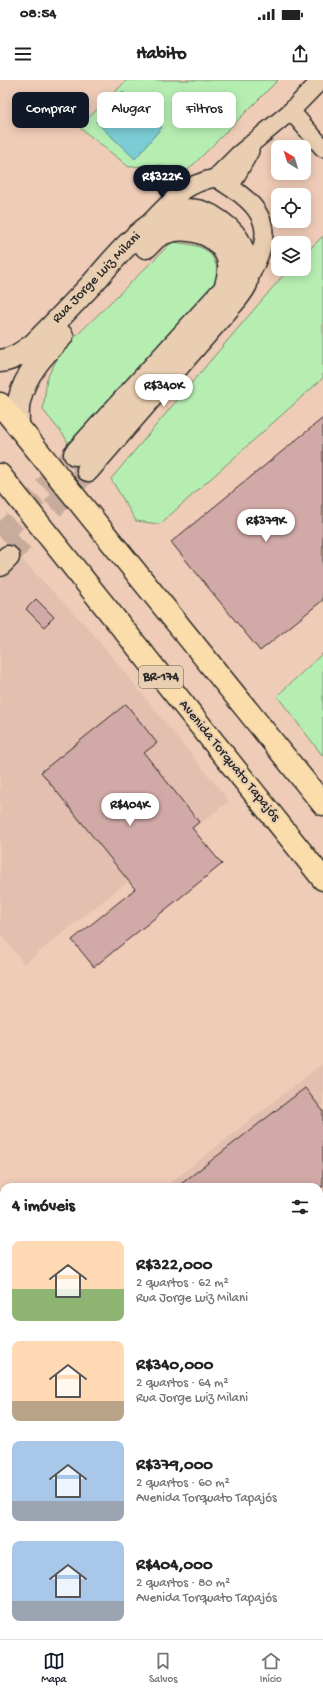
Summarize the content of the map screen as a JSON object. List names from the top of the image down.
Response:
{
  "streets": {
    "highway": ["BR-174", "Avenida Torquato Tapajós"],
    "street": ["Rua Jorge Luiz Milani"]
  },
  "north": "top left",
  "page": {
    "status": "08:54",
    "header": "Habito",
    "chip": ["Comprar", "Alugar", "Filtros"],
    "price": [
      "R$322K",
      "R$340K",
      "R$379K",
      "R$404K"
    ],
    "heading": "4 imóveis",
    "list": [
      {
        "name": "R$322,000",
        "note": "2 quartos · 62 m² · Rua Jorge Luiz Milani"
      },
      {
        "name": "R$340,000",
        "note": "2 quartos · 64 m² · Rua Jorge Luiz Milani"
      },
      {
        "name": "R$379,000",
        "note": "2 quartos · 60 m² · Avenida Torquato Tapajós"
      },
      {
        "name": "R$404,000",
        "note": "2 quartos · 80 m² · Avenida Torquato Tapajós"
      }
    ],
    "tabs": ["Mapa", "Salvos", "Início"]
  }
}
